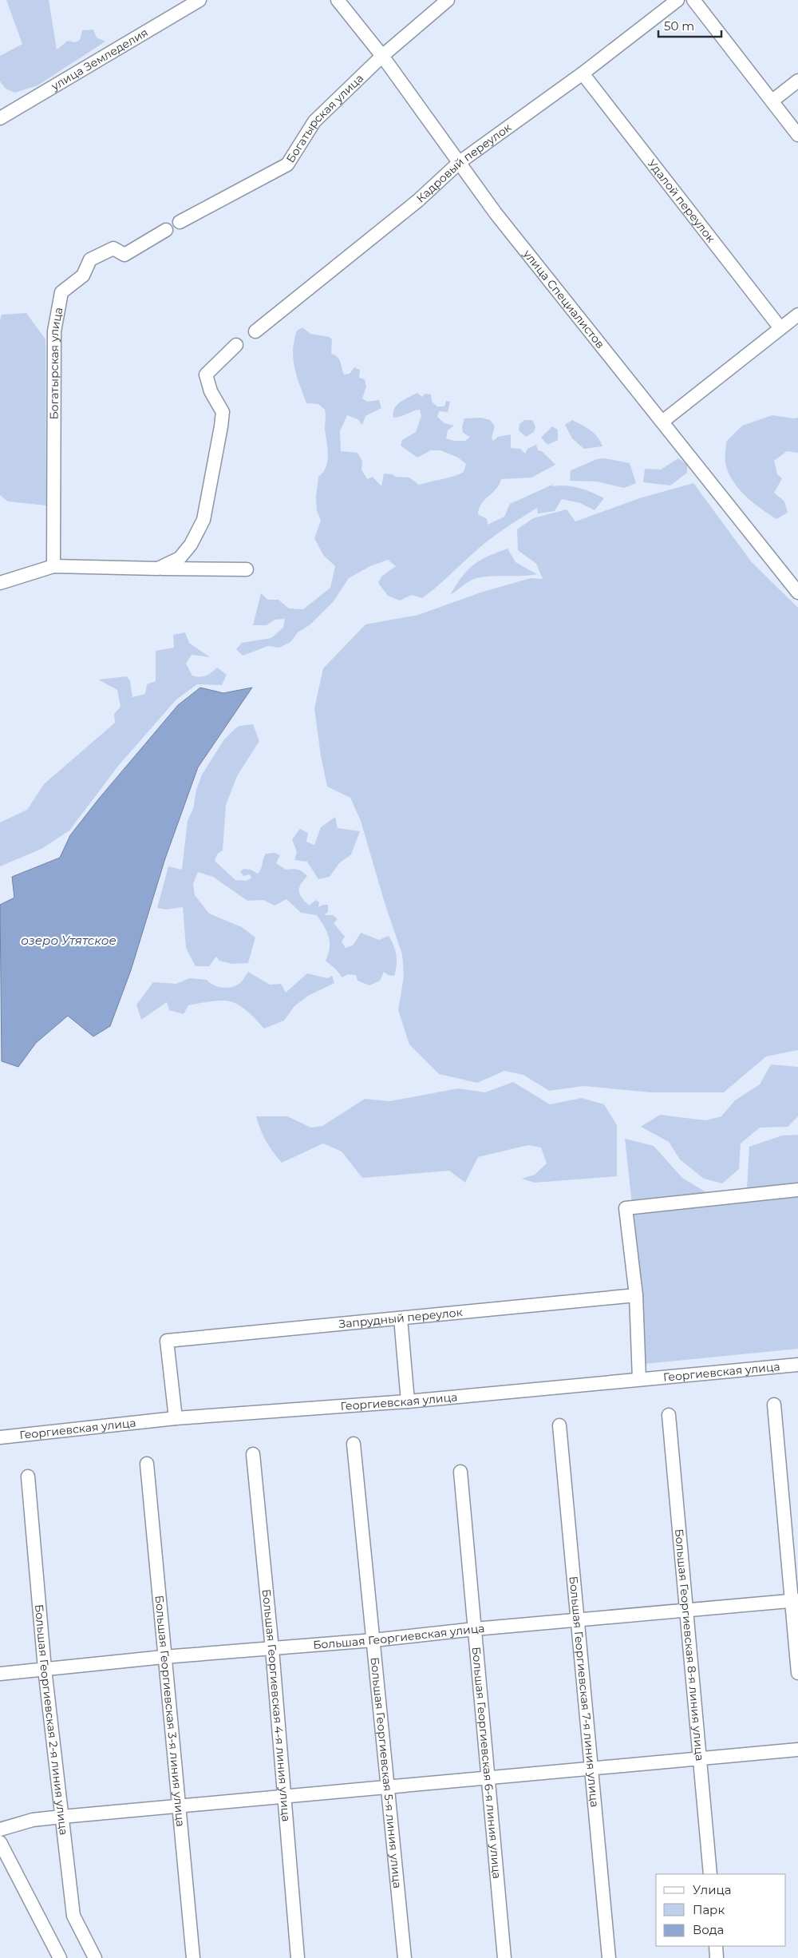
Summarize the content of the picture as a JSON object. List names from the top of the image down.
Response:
{
  "streets": {
    "street": [
      "улица Земледелия",
      "Богатырская улица",
      "Кадровый переулок",
      "Удалой переулок",
      "улица Специалистов",
      "Запрудный переулок",
      "Георгиевская улица",
      "Большая Георгиевская улица",
      "Большая Георгиевская 8-я линия улица",
      "Большая Георгиевская 7-я линия улица",
      "Большая Георгиевская 4-я линия улица",
      "Большая Георгиевская 3-я линия улица",
      "Большая Георгиевская 2-я линия улица",
      "Большая Георгиевская 6-я линия улица",
      "Большая Георгиевская 5-я линия улица"
    ]
  },
  "crossings": [
    ["Богатырская улица", "улица Специалистов"],
    ["Кадровый переулок", "Удалой переулок"],
    ["Кадровый переулок", "улица Специалистов"],
    ["Запрудный переулок", "Георгиевская улица"],
    ["Большая Георгиевская улица", "Большая Георгиевская 8-я линия улица"],
    ["Большая Георгиевская улица", "Большая Георгиевская 7-я линия улица"],
    ["Большая Георгиевская улица", "Большая Георгиевская 4-я линия улица"],
    ["Большая Георгиевская улица", "Большая Георгиевская 3-я линия улица"],
    ["Большая Георгиевская улица", "Большая Георгиевская 2-я линия улица"],
    ["Большая Георгиевская улица", "Большая Георгиевская 6-я линия улица"],
    ["Большая Георгиевская улица", "Большая Георгиевская 5-я линия улица"]
  ],
  "water": ["озеро Утятское"],
  "legend": ["Улица", "Парк", "Вода"],
  "scale_bar": "50 m"
}
